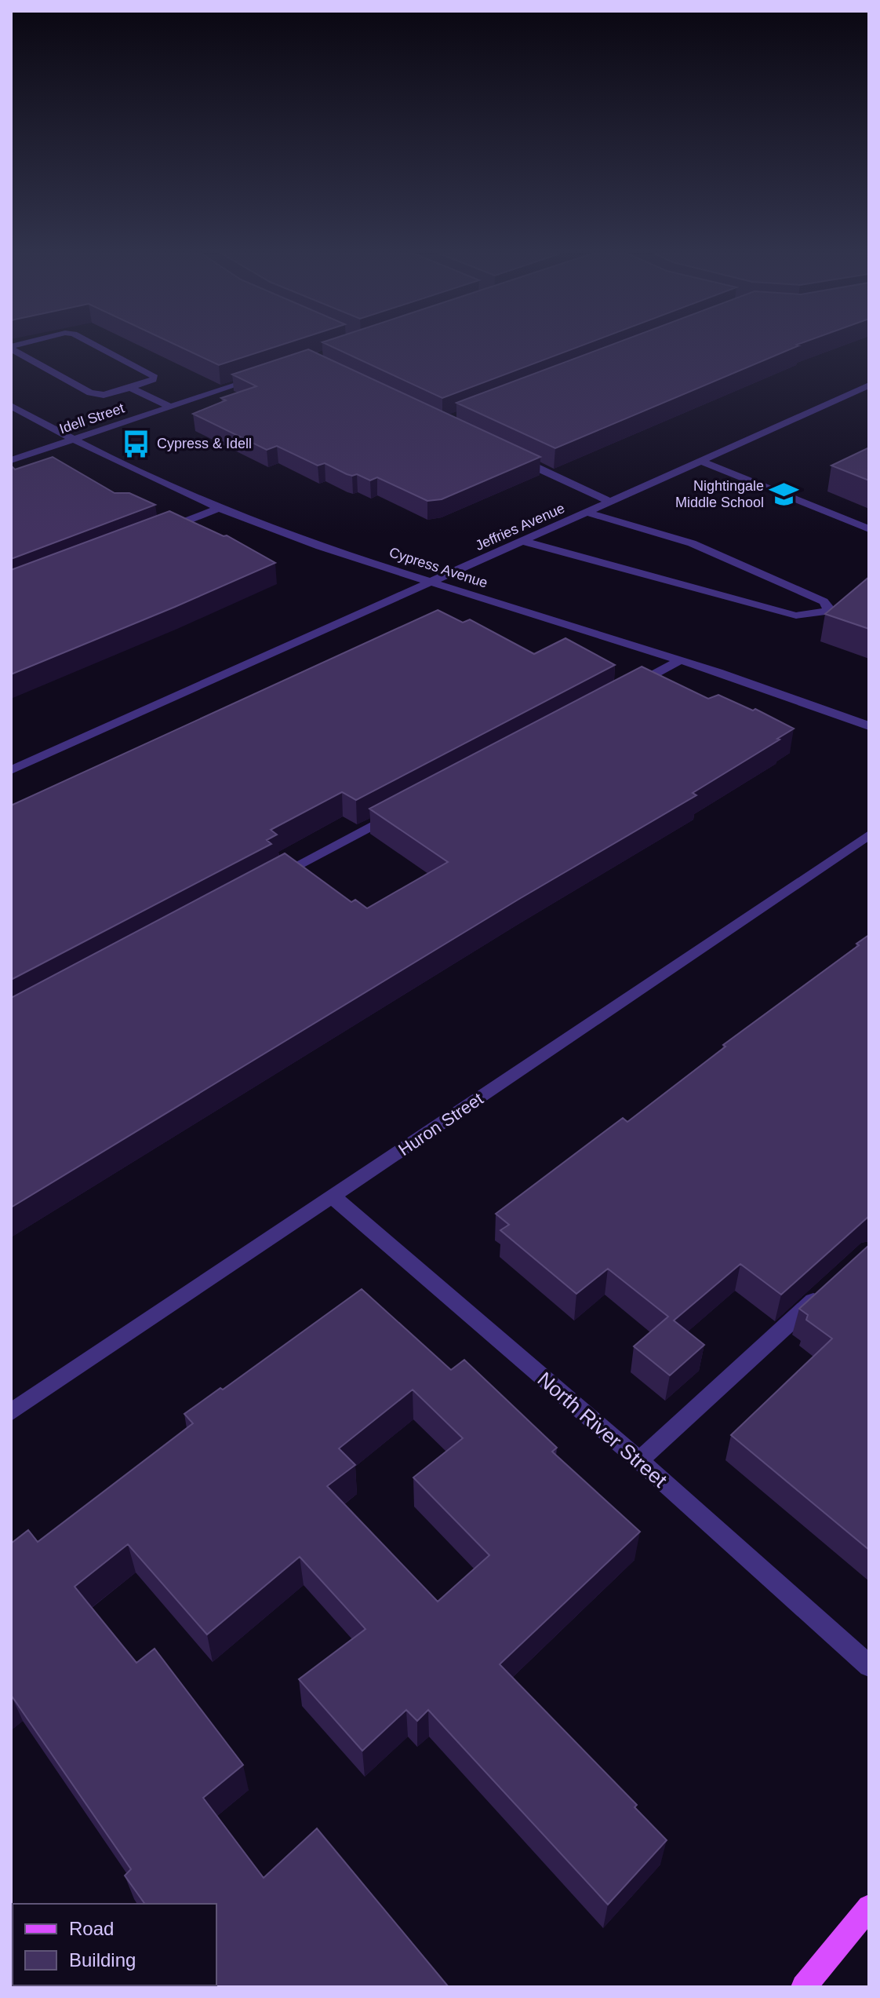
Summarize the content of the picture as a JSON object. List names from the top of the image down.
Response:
{
  "streets": {
    "street": [
      "Idell Street",
      "Jeffries Avenue",
      "Cypress Avenue",
      "Huron Street",
      "North River Street"
    ]
  },
  "crossings": [
    ["Idell Street", "Cypress Avenue"],
    ["Jeffries Avenue", "Cypress Avenue"],
    ["Huron Street", "North River Street"]
  ],
  "places": {
    "bus stop": ["Cypress & Idell"],
    "school or university": ["Nightingale Middle School"]
  },
  "legend": ["Road", "Building"]
}
